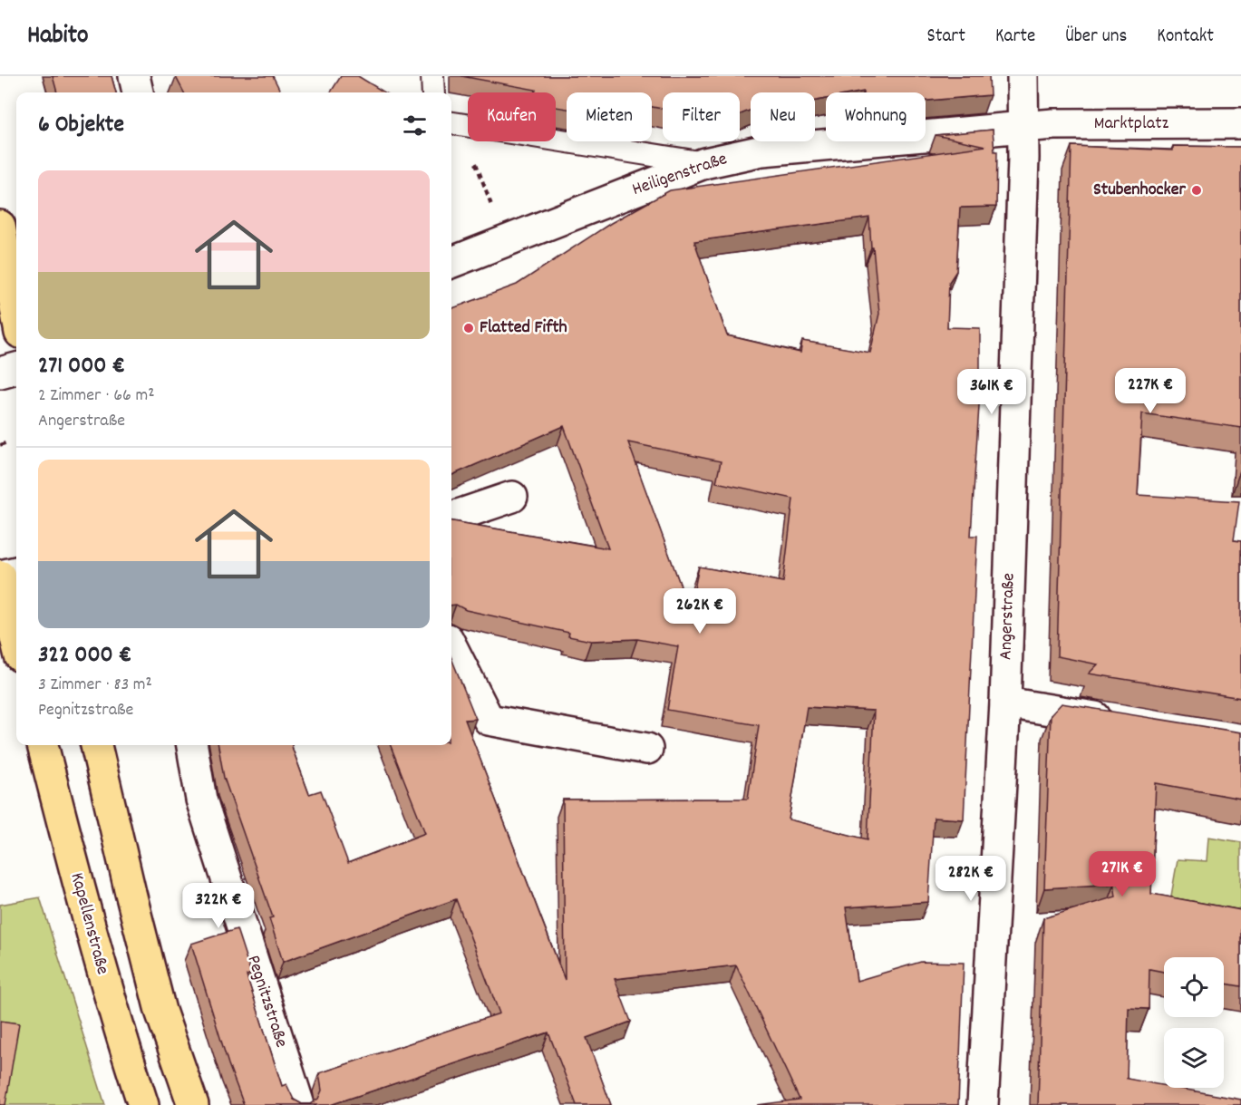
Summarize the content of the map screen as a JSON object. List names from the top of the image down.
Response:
{
  "streets": {
    "main road": ["Kapellenstraße"],
    "street": [
      "Marktplatz",
      "Heiligenstraße",
      "Angerstraße",
      "Pegnitzstraße"
    ]
  },
  "crossings": [
    ["Marktplatz", "Heiligenstraße"],
    ["Marktplatz", "Angerstraße"],
    ["Heiligenstraße", "Angerstraße"]
  ],
  "places": ["Stubenhocker", "Flatted Fifth"],
  "page": {
    "header": "Habito",
    "nav": [
      "Start",
      "Karte",
      "Über uns",
      "Kontakt"
    ],
    "chip": [
      "Kaufen",
      "Mieten",
      "Filter",
      "Neu",
      "Wohnung"
    ],
    "heading": "6 Objekte",
    "list": [
      {
        "name": "271 000 €",
        "note": "2 Zimmer · 66 m² · Angerstraße"
      },
      {
        "name": "322 000 €",
        "note": "3 Zimmer · 83 m² · Pegnitzstraße"
      }
    ],
    "price": [
      "227K €",
      "361K €",
      "262K €",
      "271K €",
      "282K €",
      "322K €"
    ]
  }
}
